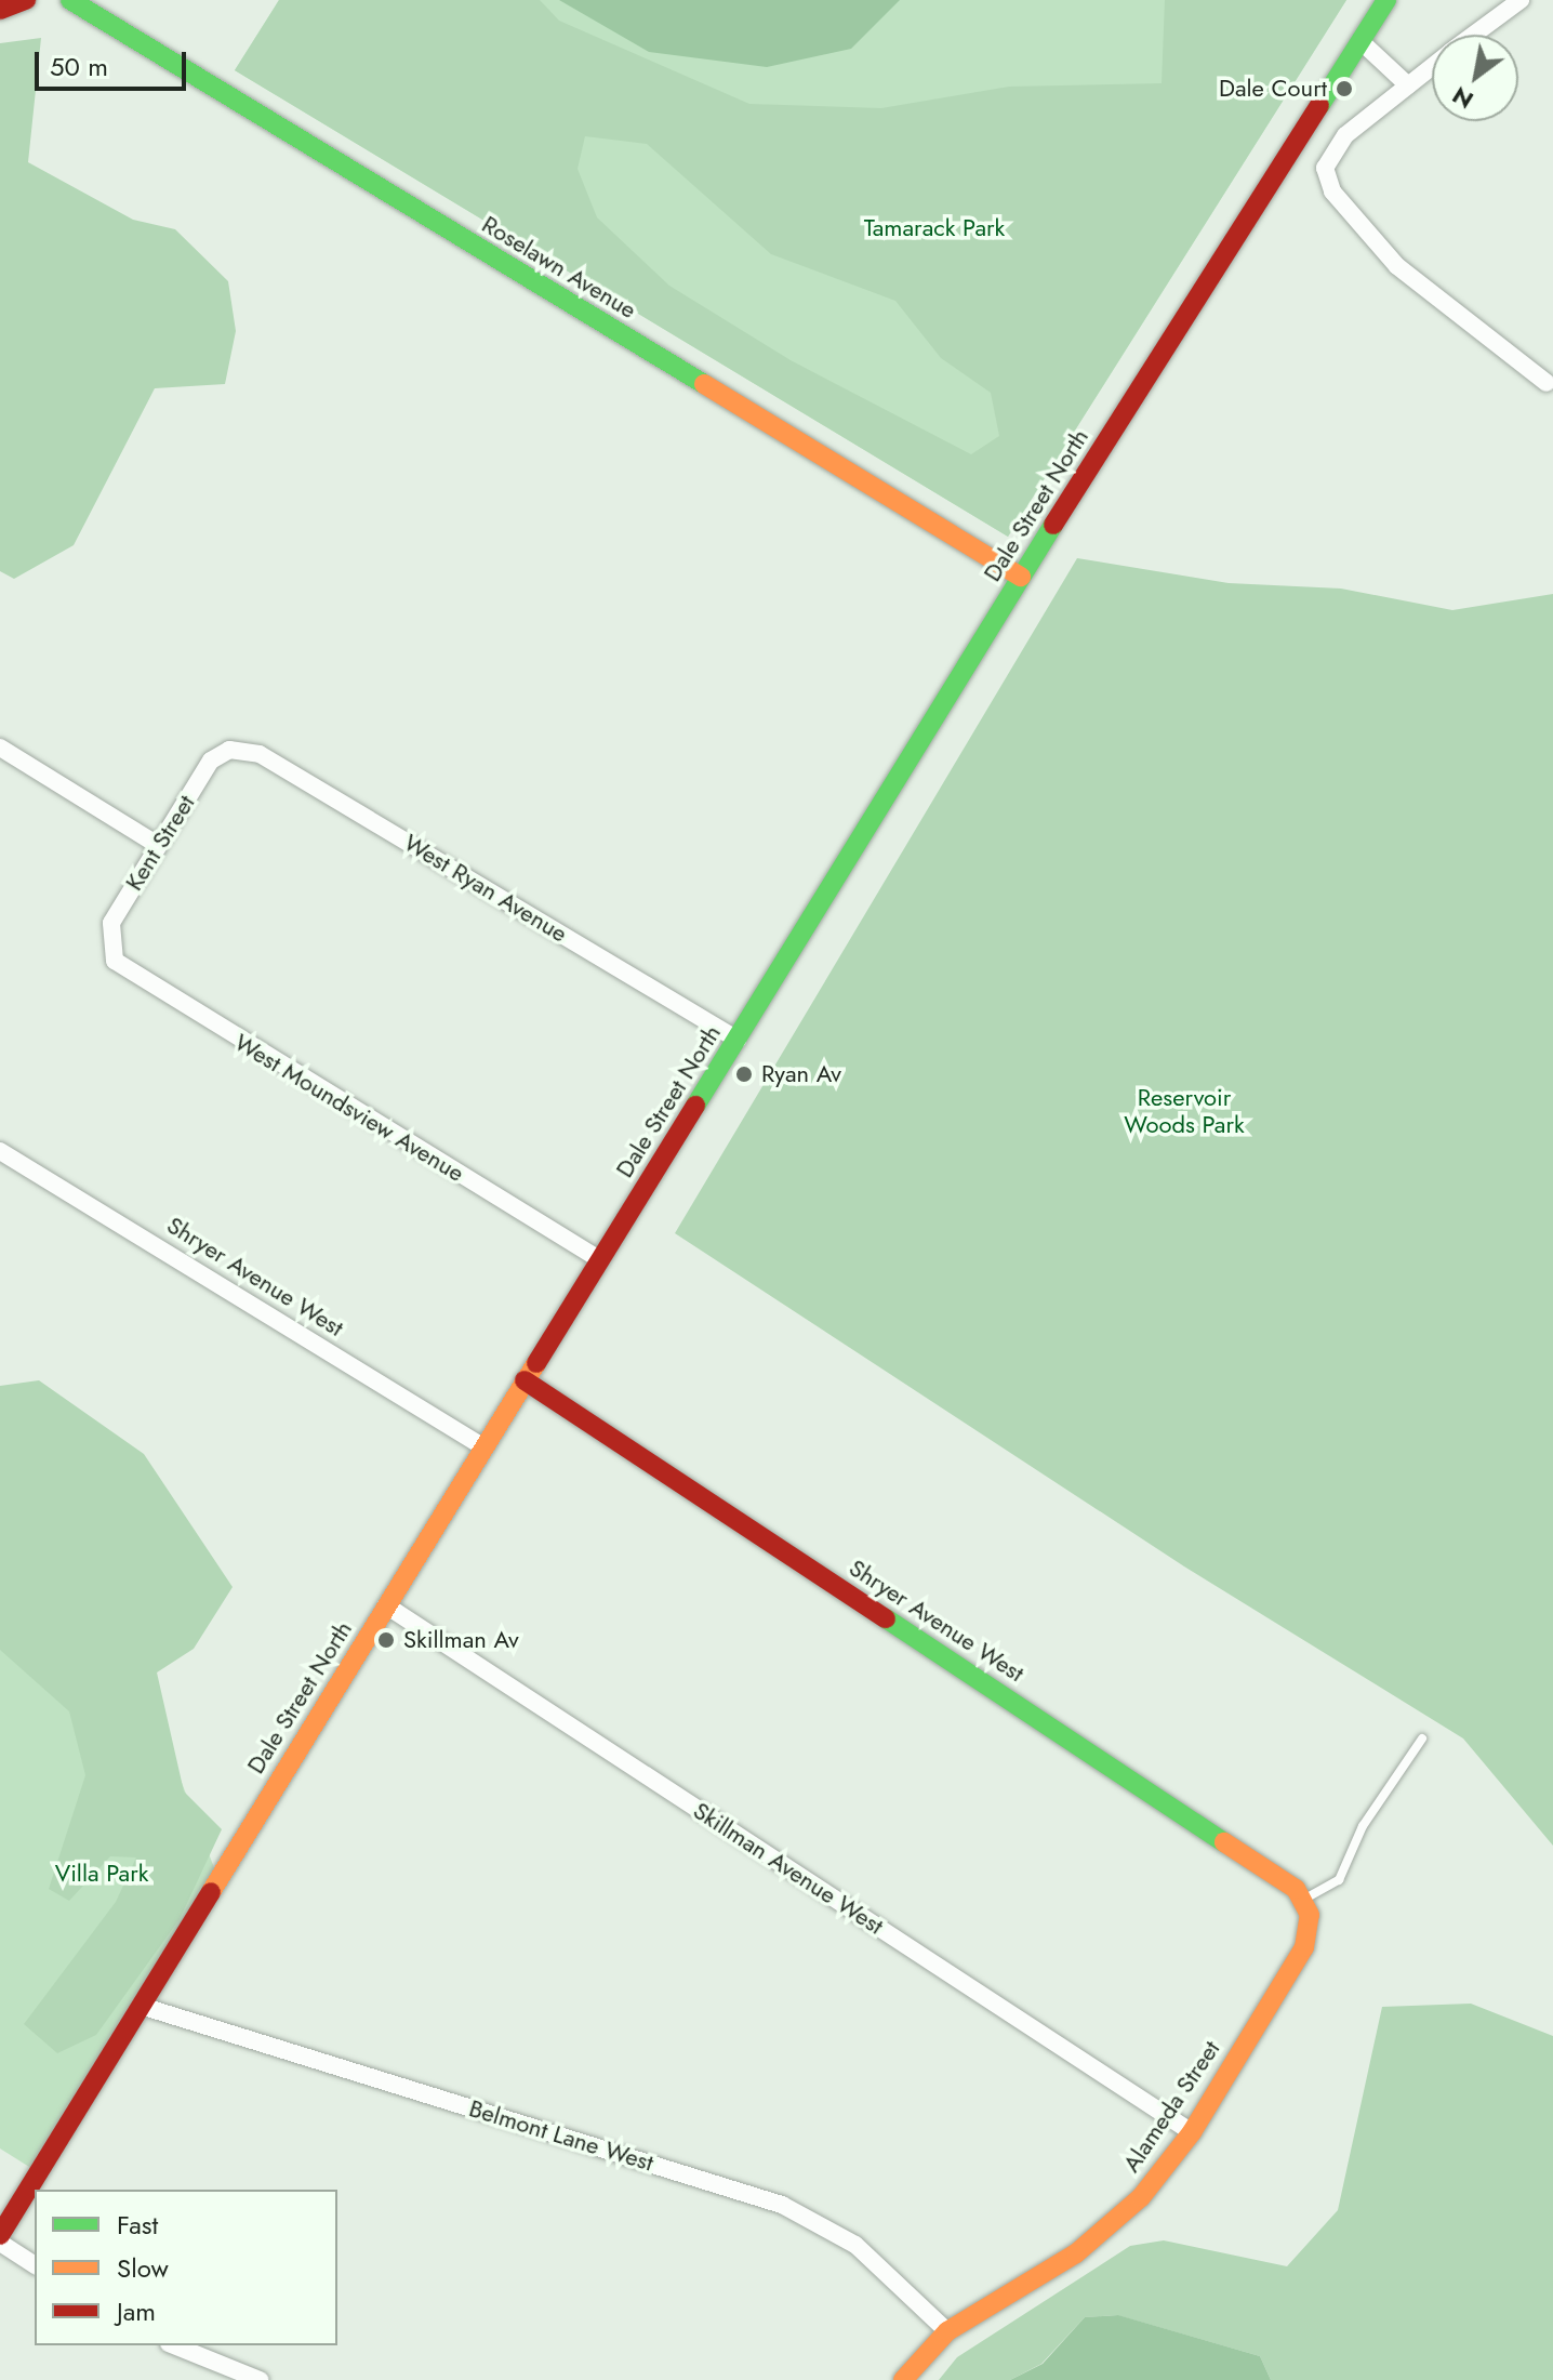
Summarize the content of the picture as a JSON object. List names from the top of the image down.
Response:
{
  "streets": {
    "street": [
      "Roselawn Avenue",
      "Dale Street North",
      "Kent Street",
      "West Ryan Avenue",
      "West Moundsview Avenue",
      "Shryer Avenue West",
      "Skillman Avenue West",
      "Alameda Street",
      "Belmont Lane West"
    ]
  },
  "crossings": [
    ["Roselawn Avenue", "Dale Street North"],
    ["Dale Street North", "West Ryan Avenue"],
    ["Dale Street North", "West Moundsview Avenue"],
    ["Dale Street North", "Shryer Avenue West"],
    ["Dale Street North", "Skillman Avenue West"],
    ["Dale Street North", "Belmont Lane West"],
    ["Kent Street", "West Ryan Avenue"],
    ["Kent Street", "West Moundsview Avenue"],
    ["Shryer Avenue West", "Alameda Street"],
    ["Skillman Avenue West", "Alameda Street"],
    ["Alameda Street", "Belmont Lane West"]
  ],
  "parks": ["Tamarack Park", "Reservoir Woods Park", "Villa Park"],
  "places": ["Dale Court", "Ryan Av", "Skillman Av"],
  "legend": ["Fast", "Slow", "Jam"],
  "scale_bar": "50 m",
  "north": "bottom left"
}
